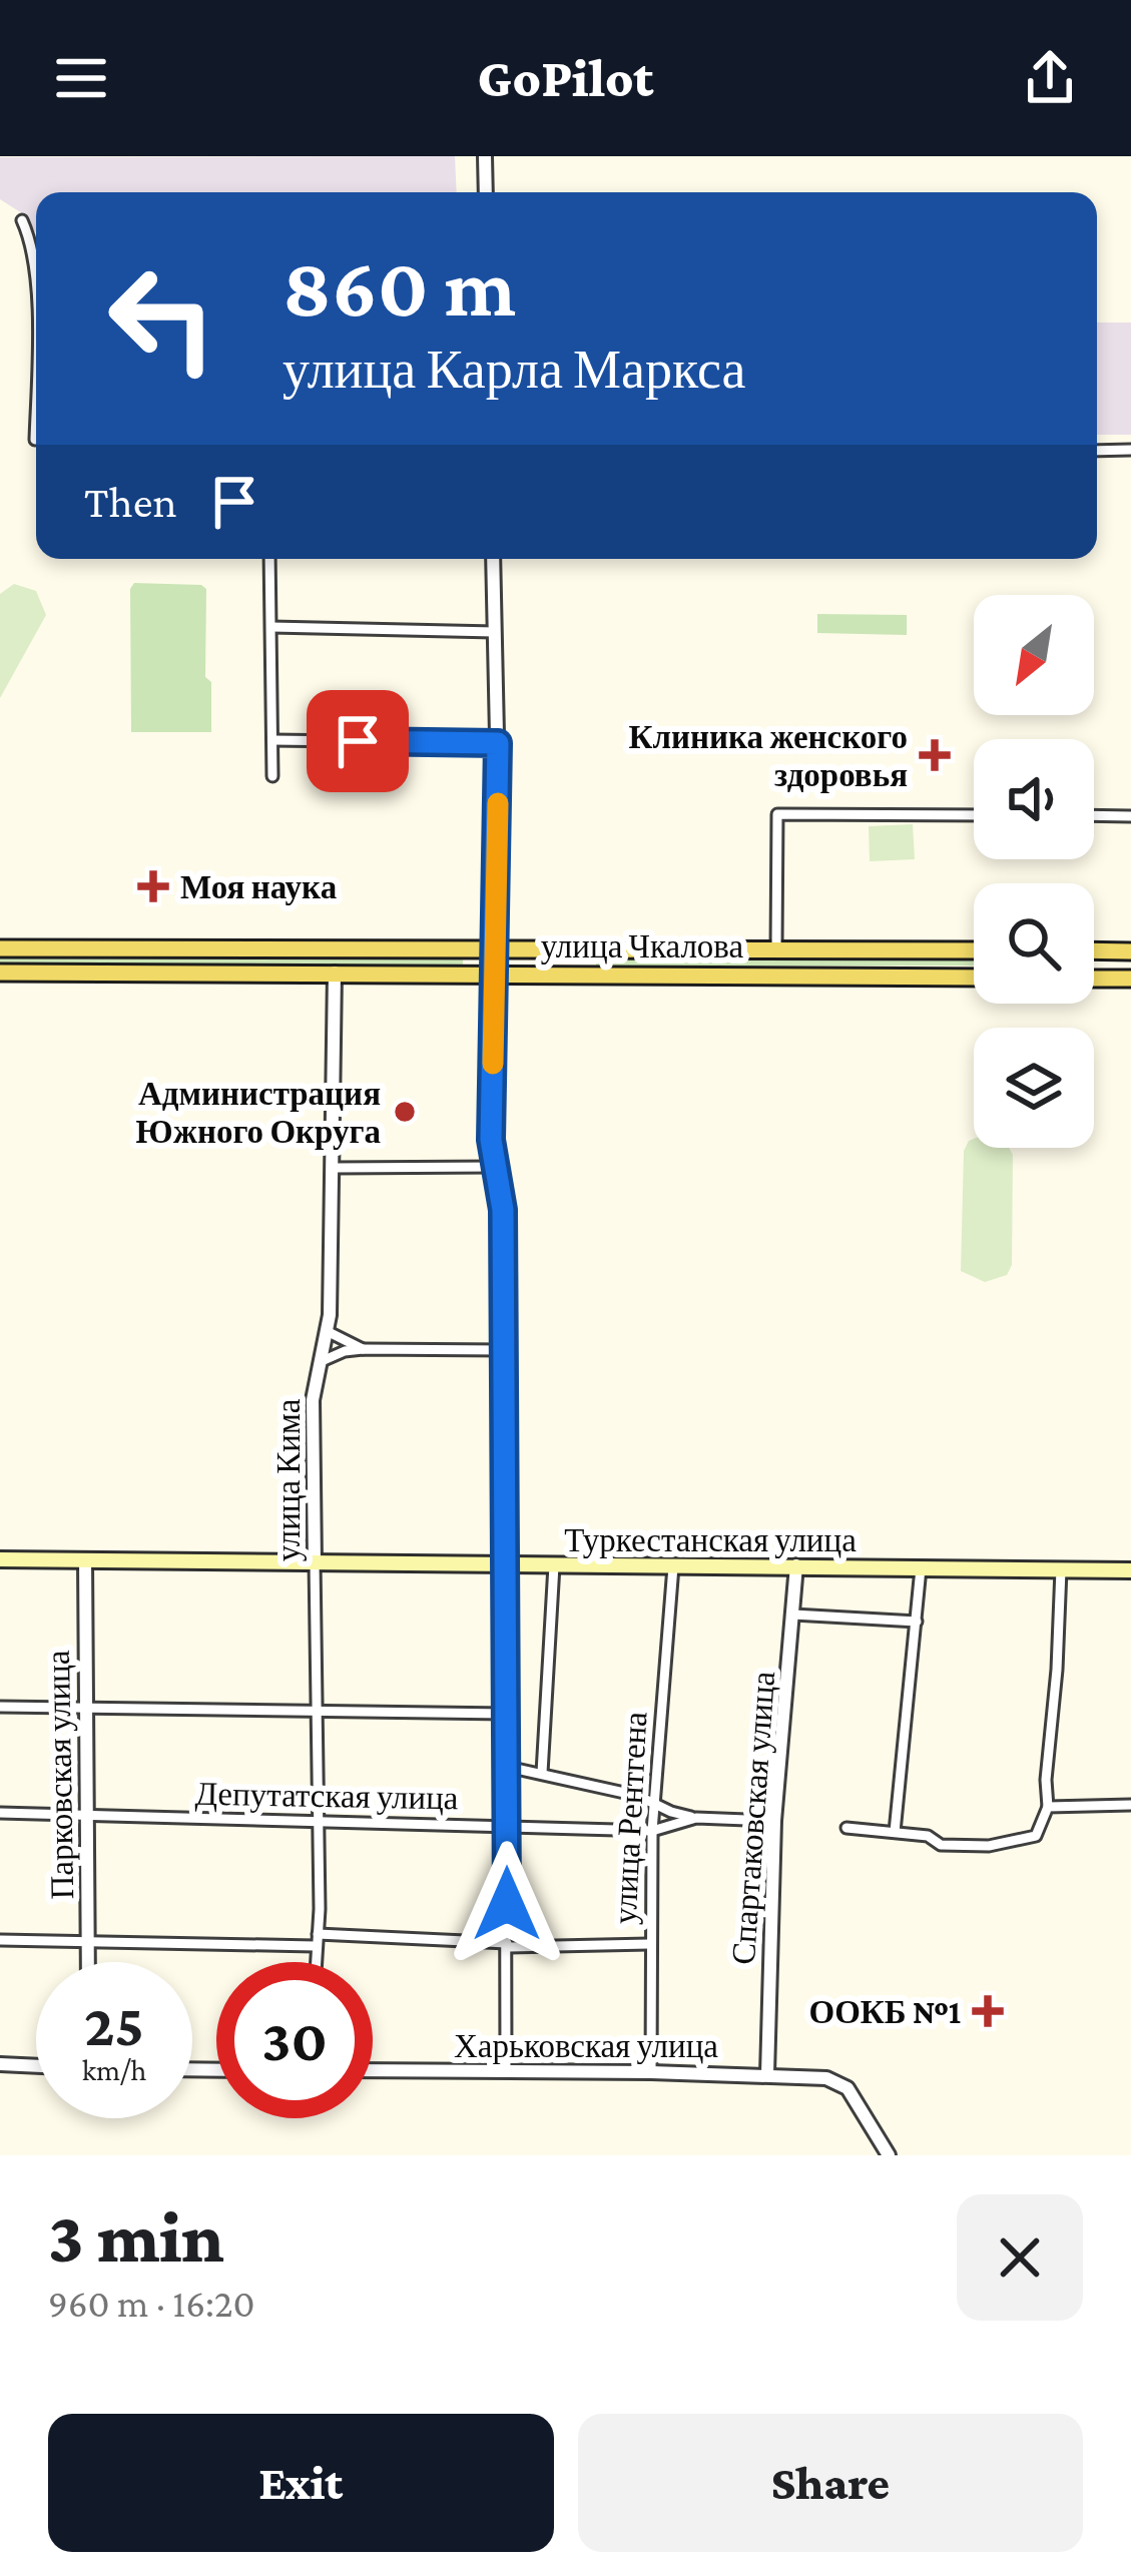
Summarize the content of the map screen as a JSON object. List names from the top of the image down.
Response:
{
  "streets": {
    "main road": ["улица Чкалова", "Туркестанская улица"],
    "street": [
      "улица Кима",
      "Парковская улица",
      "Депутатская улица",
      "улица Рентгена",
      "Спартаковская улица",
      "Харьковская улица"
    ]
  },
  "crossings": [
    ["улица Чкалова", "улица Кима"],
    ["улица Кима", "Туркестанская улица"],
    ["улица Кима", "Депутатская улица"],
    ["Туркестанская улица", "Парковская улица"],
    ["Туркестанская улица", "улица Рентгена"],
    ["Туркестанская улица", "Спартаковская улица"],
    ["Парковская улица", "Депутатская улица"],
    ["Депутатская улица", "улица Рентгена"],
    ["улица Рентгена", "Харьковская улица"],
    ["Спартаковская улица", "Харьковская улица"]
  ],
  "places": {
    "health": ["Клиника женского здоровья", "Моя наука", "ООКБ №1"],
    "other": ["Администрация Южного Округа"]
  },
  "north": "bottom left",
  "page": {
    "header": "GoPilot",
    "turn": ["860 m", "улица Карла Маркса"],
    "then": "Then",
    "speed": "25 km/h",
    "limit": "30",
    "heading": ["3 min", "960 m · 16:20"],
    "buttons": ["Exit", "Share"]
  }
}
